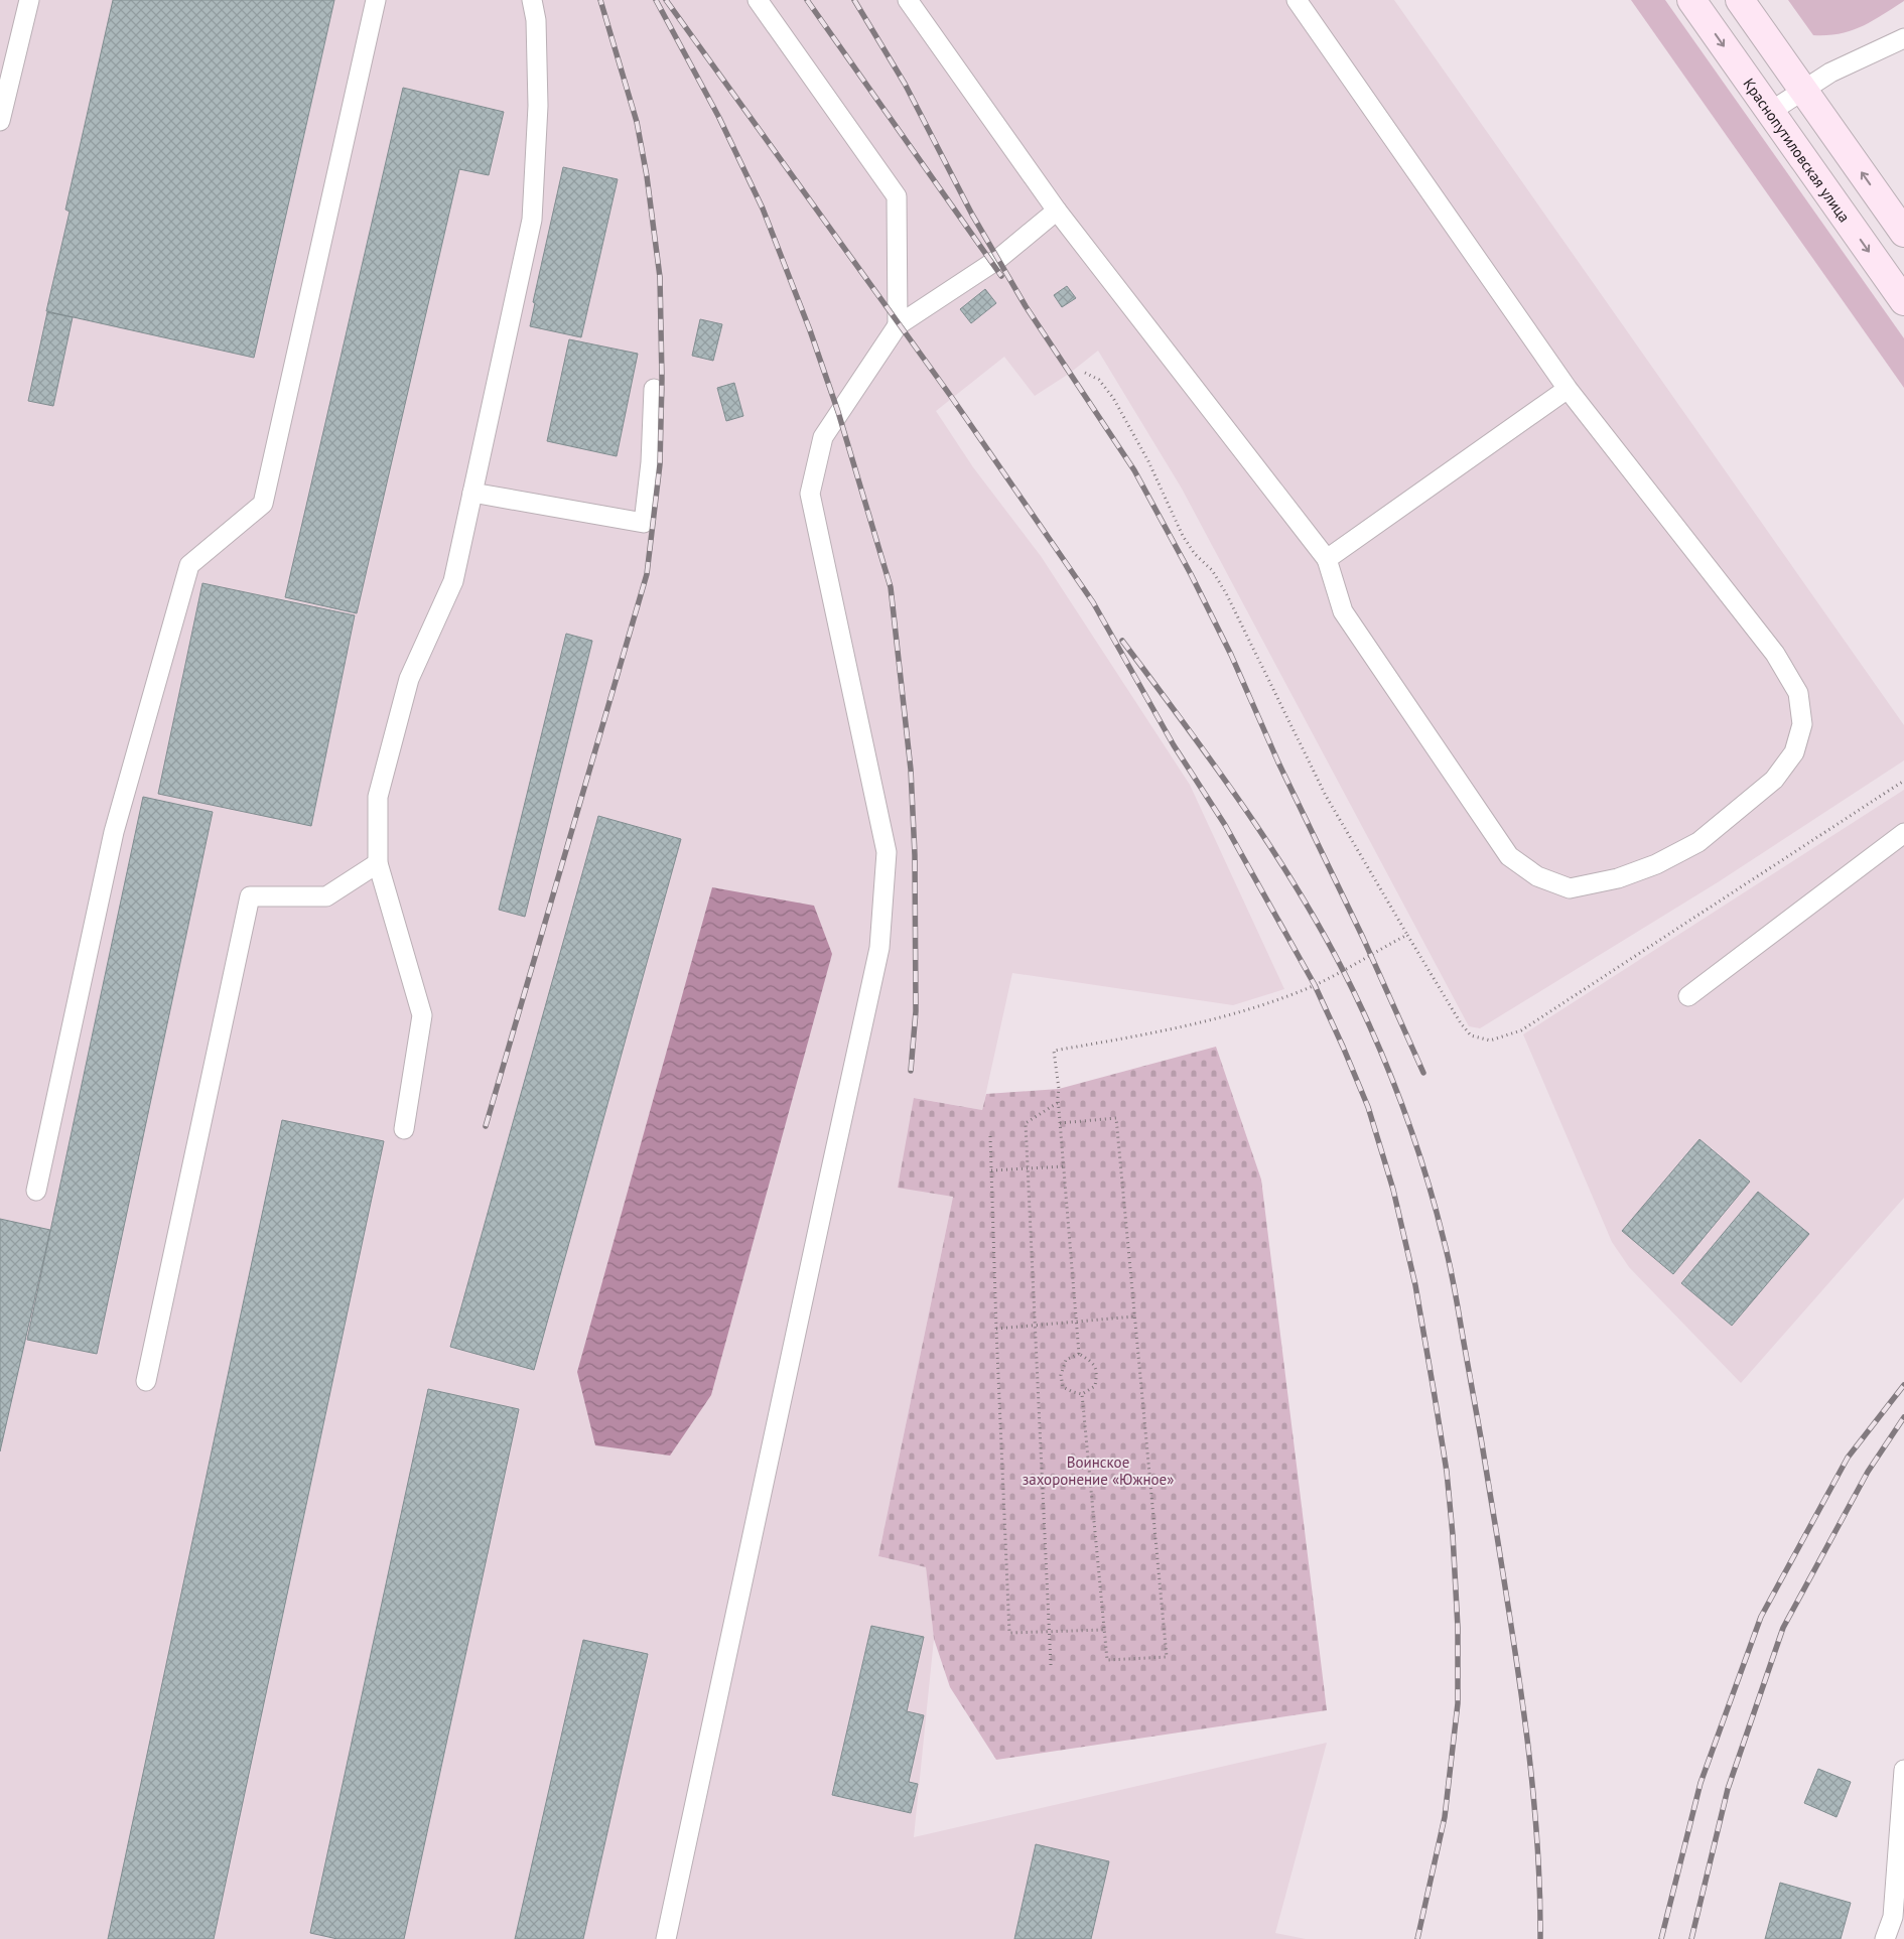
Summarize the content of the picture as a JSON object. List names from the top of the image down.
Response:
{
  "streets": {
    "main road": ["Краснопутиловская улица"]
  },
  "parks": ["Воинское захоронение «Южное»"]
}
